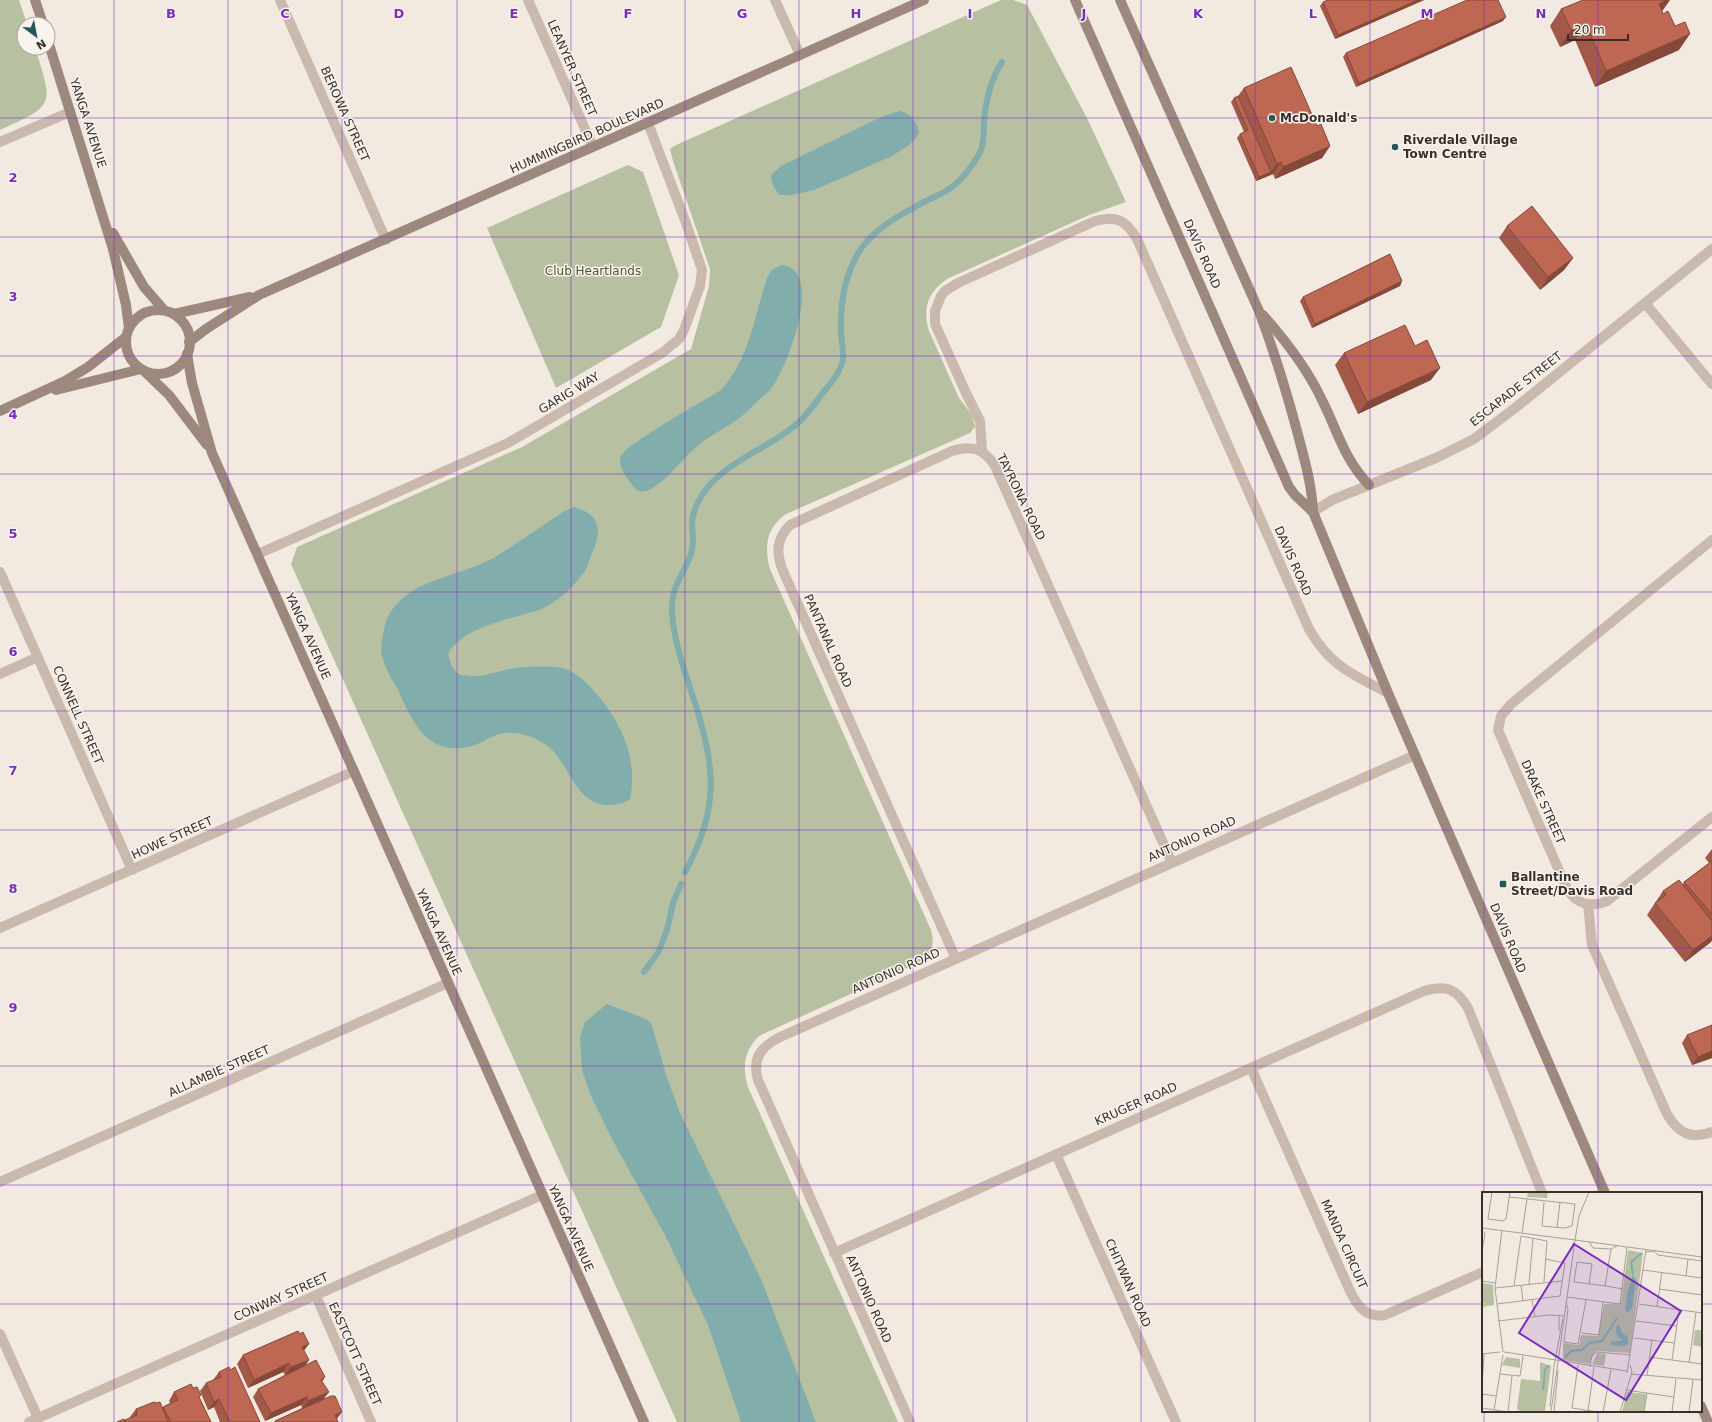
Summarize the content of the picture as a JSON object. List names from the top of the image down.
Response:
{
  "streets": {
    "street": [
      "LEANYER STREET",
      "BEROWA STREET",
      "YANGA AVENUE",
      "HUMMINGBIRD BOULEVARD",
      "DAVIS ROAD",
      "ESCAPADE STREET",
      "GARIG WAY",
      "TAYRONA ROAD",
      "PANTANAL ROAD",
      "CONNELL STREET",
      "DRAKE STREET",
      "HOWE STREET",
      "ANTONIO ROAD",
      "ALLAMBIE STREET",
      "KRUGER ROAD",
      "MANDA CIRCUIT",
      "CHITWAN ROAD",
      "CONWAY STREET",
      "EASTCOTT STREET"
    ]
  },
  "crossings": [
    ["LEANYER STREET", "HUMMINGBIRD BOULEVARD"],
    ["BEROWA STREET", "HUMMINGBIRD BOULEVARD"],
    ["YANGA AVENUE", "HUMMINGBIRD BOULEVARD"],
    ["YANGA AVENUE", "GARIG WAY"],
    ["YANGA AVENUE", "HOWE STREET"],
    ["YANGA AVENUE", "ALLAMBIE STREET"],
    ["YANGA AVENUE", "CONWAY STREET"],
    ["HUMMINGBIRD BOULEVARD", "GARIG WAY"],
    ["DAVIS ROAD", "ESCAPADE STREET"],
    ["DAVIS ROAD", "TAYRONA ROAD"],
    ["DAVIS ROAD", "ANTONIO ROAD"],
    ["TAYRONA ROAD", "PANTANAL ROAD"],
    ["TAYRONA ROAD", "ANTONIO ROAD"],
    ["PANTANAL ROAD", "ANTONIO ROAD"],
    ["CONNELL STREET", "HOWE STREET"],
    ["ANTONIO ROAD", "KRUGER ROAD"],
    ["KRUGER ROAD", "MANDA CIRCUIT"],
    ["KRUGER ROAD", "CHITWAN ROAD"],
    ["CONWAY STREET", "EASTCOTT STREET"]
  ],
  "parks": ["Club Heartlands"],
  "places": {
    "other": ["McDonald's", "Riverdale Village Town Centre"],
    "transit": ["Ballantine Street/Davis Road"]
  },
  "scale_bar": "20 m",
  "north": "bottom right",
  "grid": {
    "columns": [
      "B",
      "C",
      "D",
      "E",
      "F",
      "G",
      "H",
      "I",
      "J",
      "K",
      "L",
      "M",
      "N"
    ],
    "rows": [
      "2",
      "3",
      "4",
      "5",
      "6",
      "7",
      "8",
      "9"
    ]
  }
}
